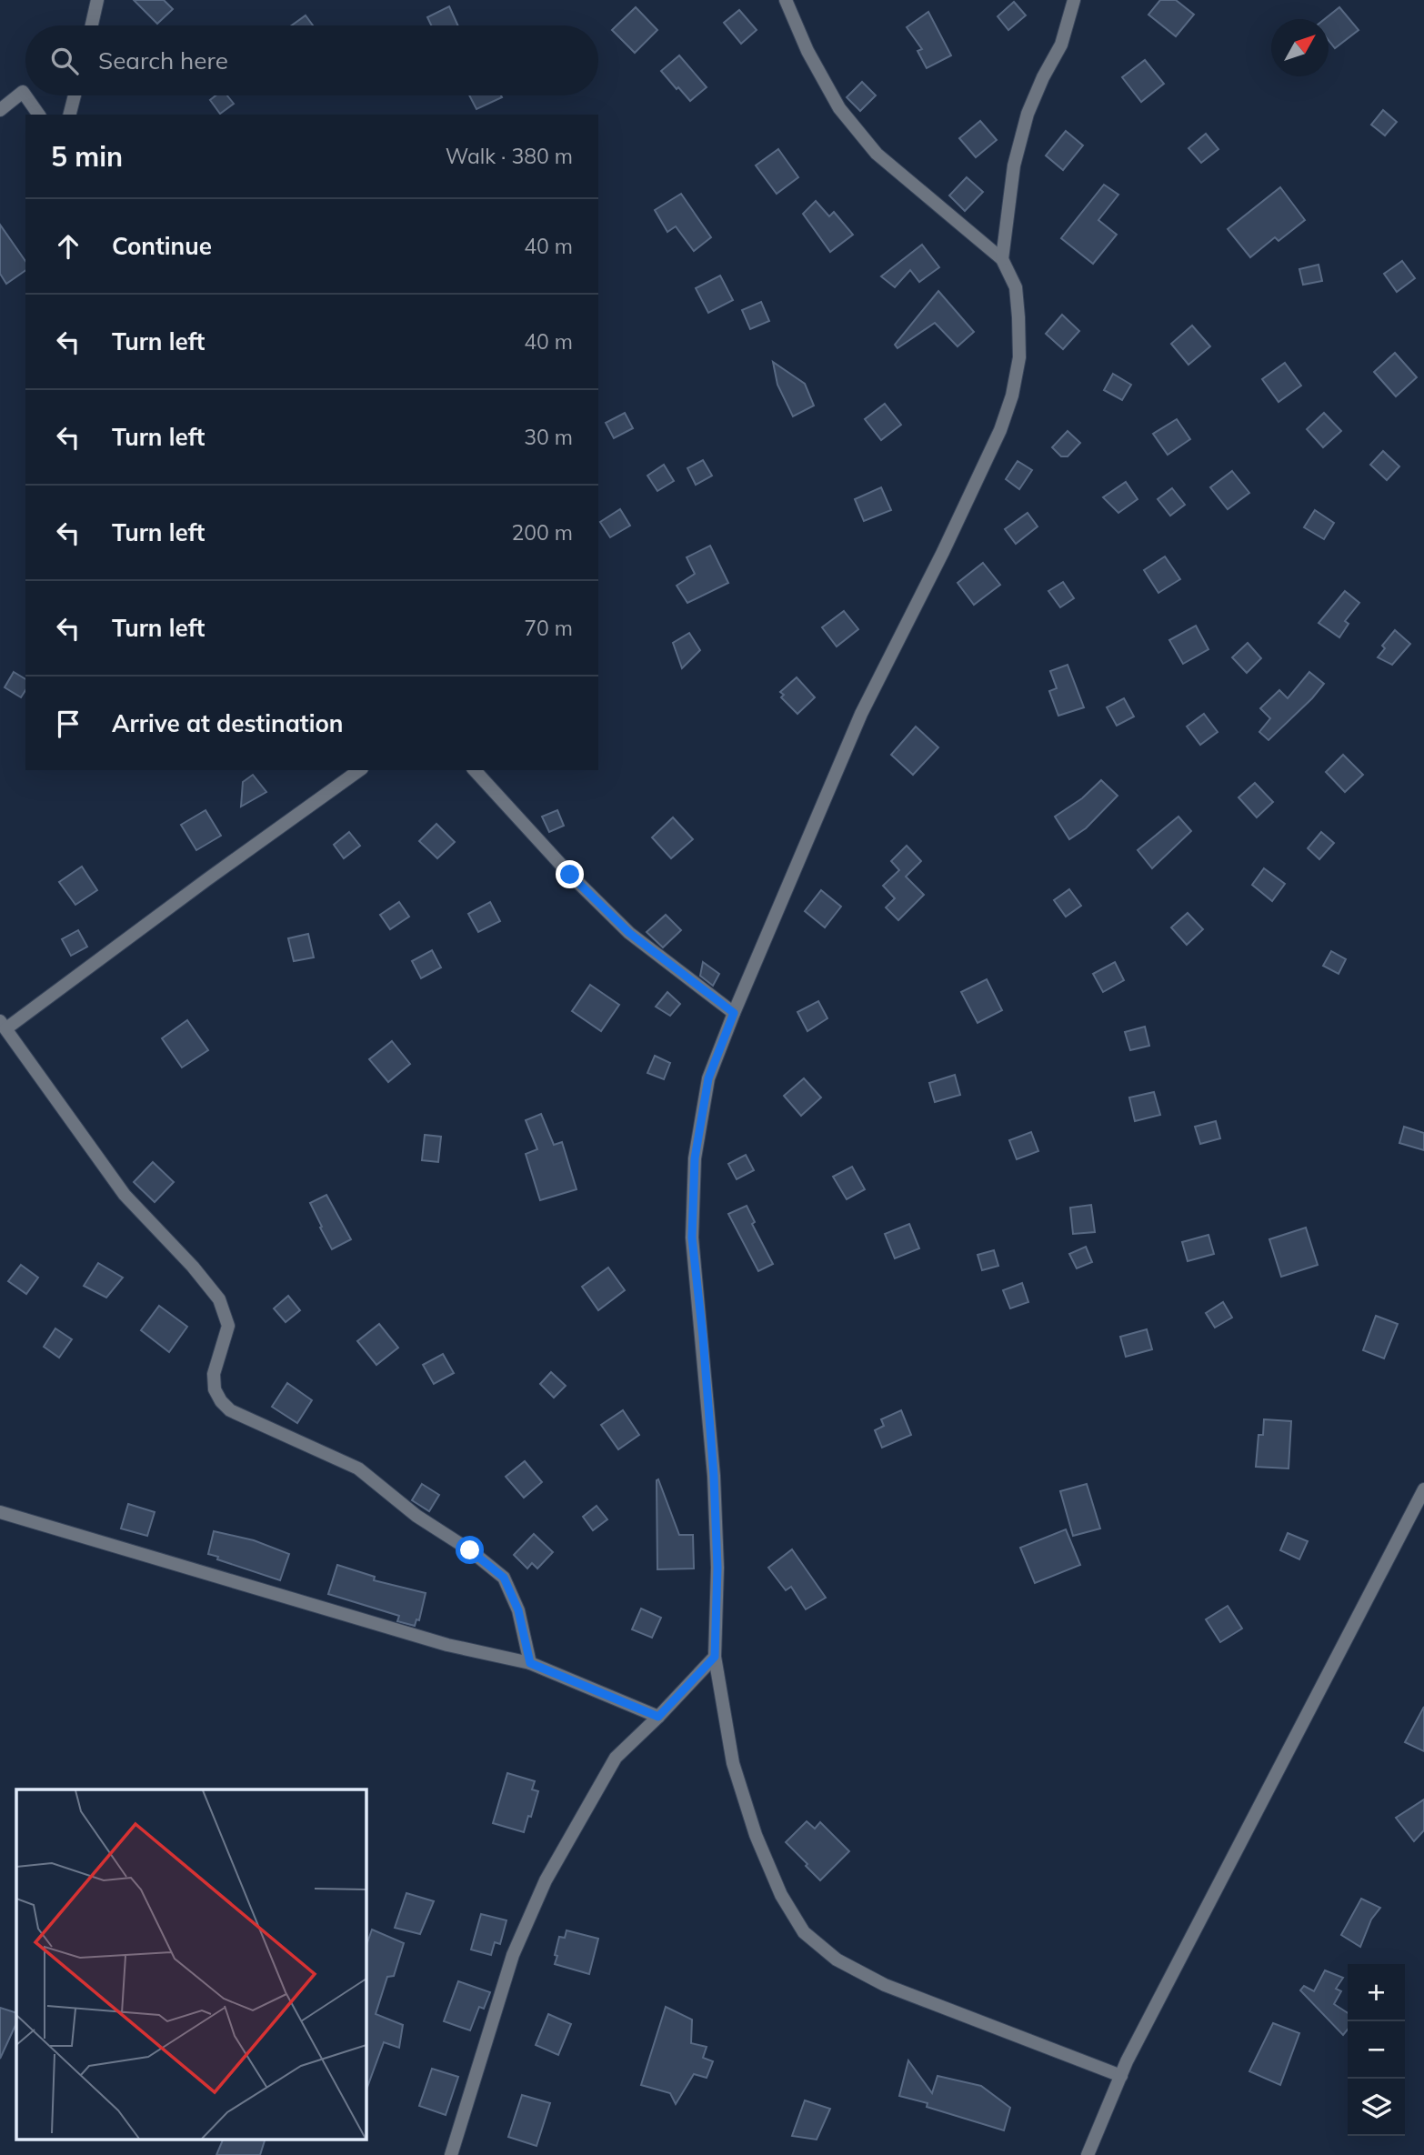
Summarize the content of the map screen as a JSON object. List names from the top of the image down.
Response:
{
  "north": "top right",
  "page": {
    "search": "Search here",
    "heading": ["5 min", "Walk · 380 m"],
    "list": [
      ["Continue", "40 m"],
      ["Turn left", "40 m"],
      ["Turn left", "30 m"],
      ["Turn left", "200 m"],
      ["Turn left", "70 m"],
      "Arrive at destination"
    ],
    "map_buttons": ["+", "−"]
  }
}
